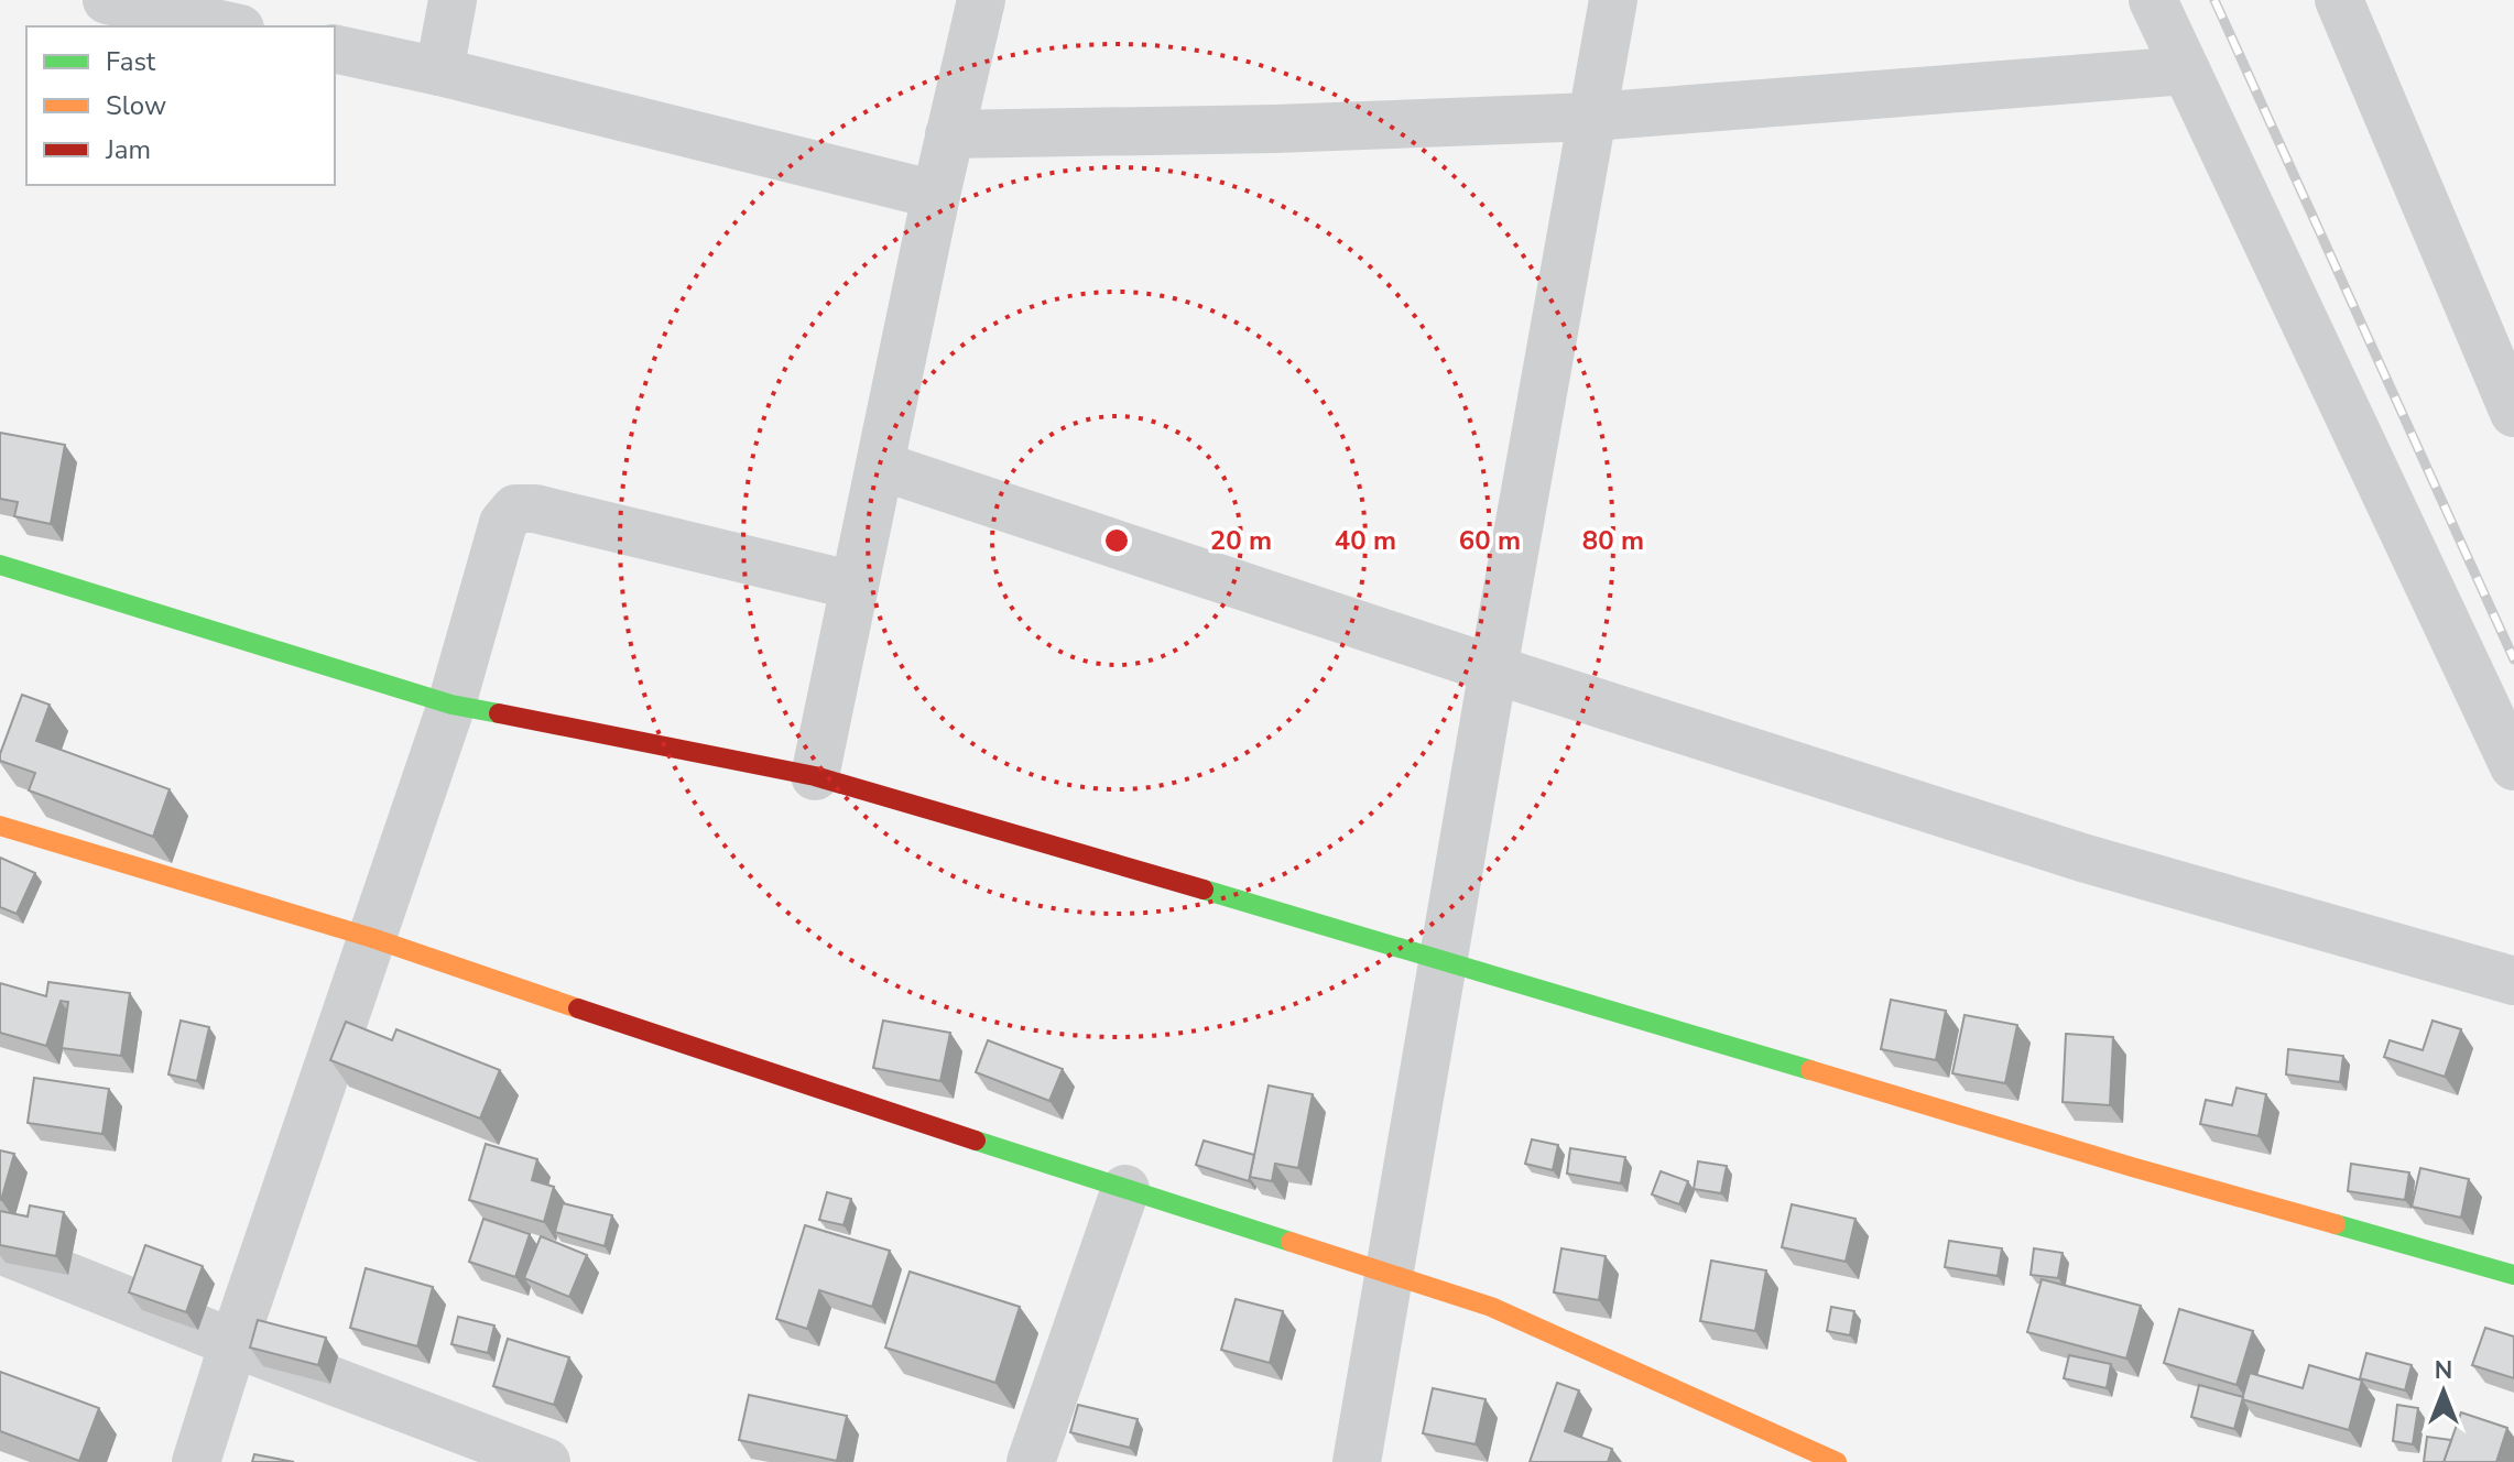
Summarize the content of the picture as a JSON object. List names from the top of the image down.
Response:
{
  "legend": ["Fast", "Slow", "Jam"],
  "north": "top",
  "rings": [
    "20 m",
    "40 m",
    "60 m",
    "80 m"
  ]
}
